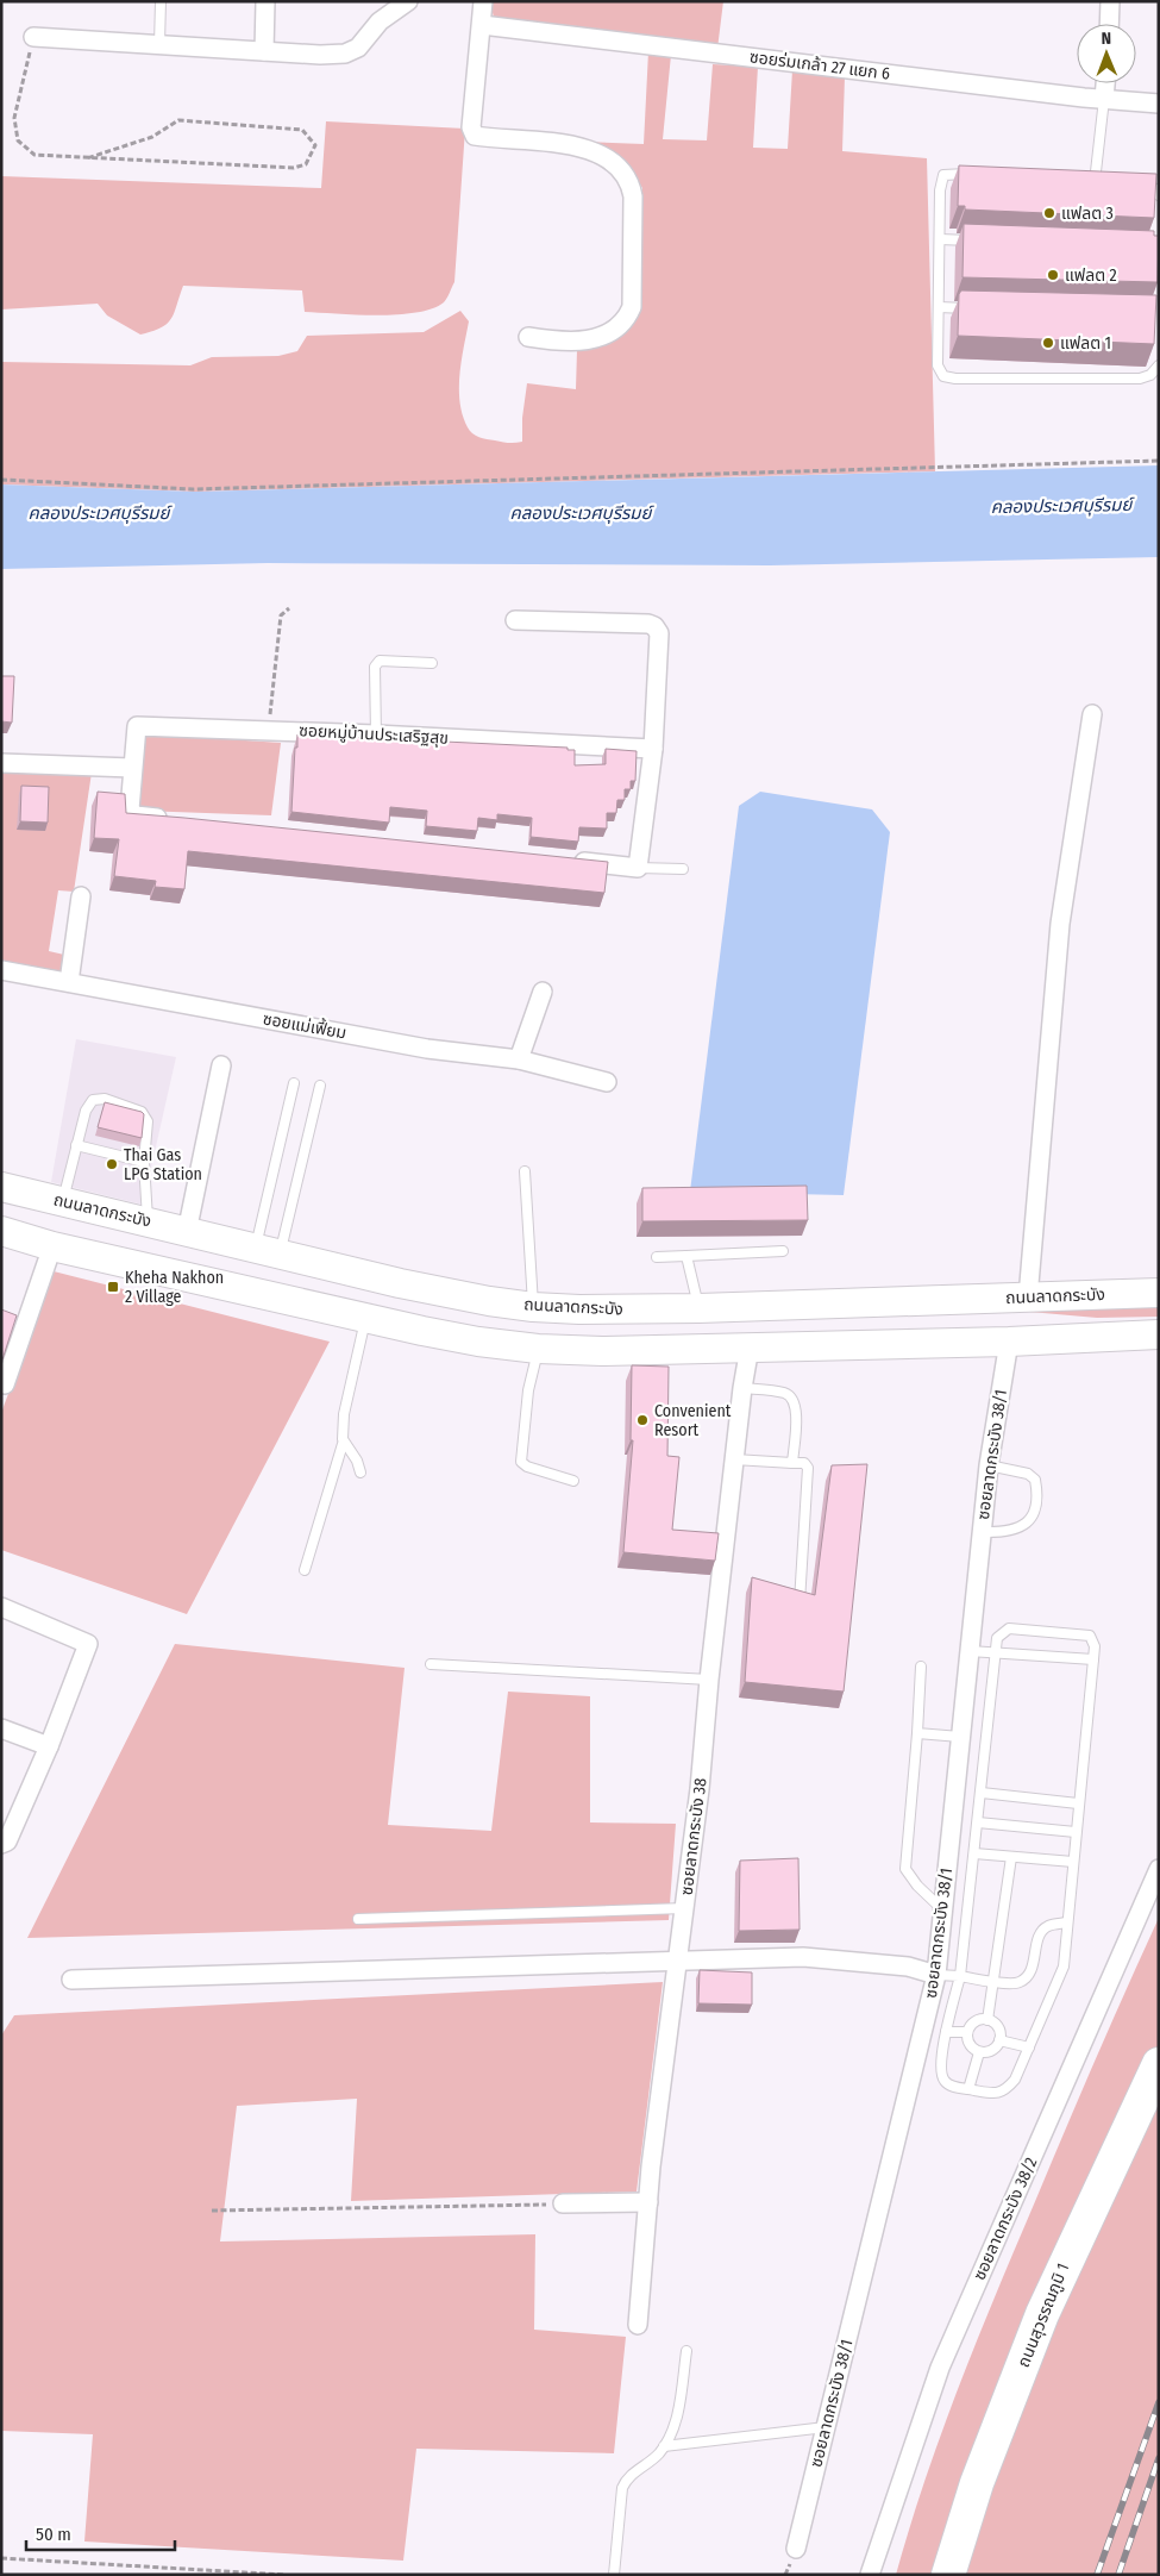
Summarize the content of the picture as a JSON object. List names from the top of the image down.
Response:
{
  "streets": {
    "highway": ["ถนนสุวรรณภูมิ 1"],
    "main road": ["ถนนลาดกระบัง"],
    "street": [
      "ซอยร่มเกล้า 27 แยก 6",
      "ซอยหมู่บ้านประเสริฐสุข",
      "ซอยแม่เฟี้ยม",
      "ซอยลาดกระบัง 38/1",
      "ซอยลาดกระบัง 38",
      "ซอยลาดกระบัง 38/2"
    ]
  },
  "water": ["คลองประเวศบุรีรมย์"],
  "places": {
    "other": [
      "แฟลต 3",
      "แฟลต 2",
      "แฟลต 1",
      "Thai Gas LPG Station",
      "Convenient Resort"
    ],
    "transit": ["Kheha Nakhon 2 Village"]
  },
  "scale_bar": "50 m",
  "north": "top"
}
